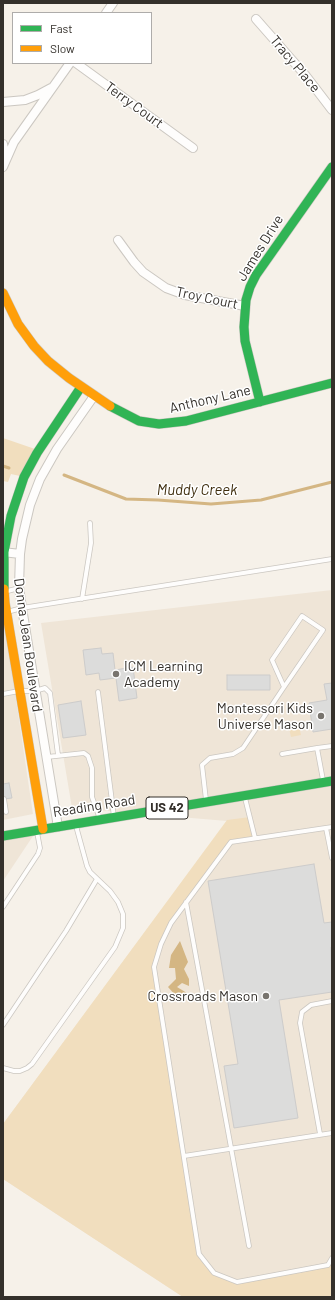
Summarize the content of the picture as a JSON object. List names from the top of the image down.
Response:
{
  "streets": {
    "street": [
      "Tracy Place",
      "Terry Court",
      "James Drive",
      "Troy Court",
      "Anthony Lane",
      "Donna Jean Boulevard",
      "Reading Road",
      "US 42"
    ]
  },
  "crossings": [
    ["James Drive", "Troy Court"],
    ["James Drive", "Anthony Lane"],
    ["Anthony Lane", "Donna Jean Boulevard"],
    ["Donna Jean Boulevard", "Reading Road"]
  ],
  "water": ["Muddy Creek"],
  "places": ["ICM Learning Academy", "Montessori Kids Universe Mason", "Crossroads Mason"],
  "legend": ["Fast", "Slow"]
}
